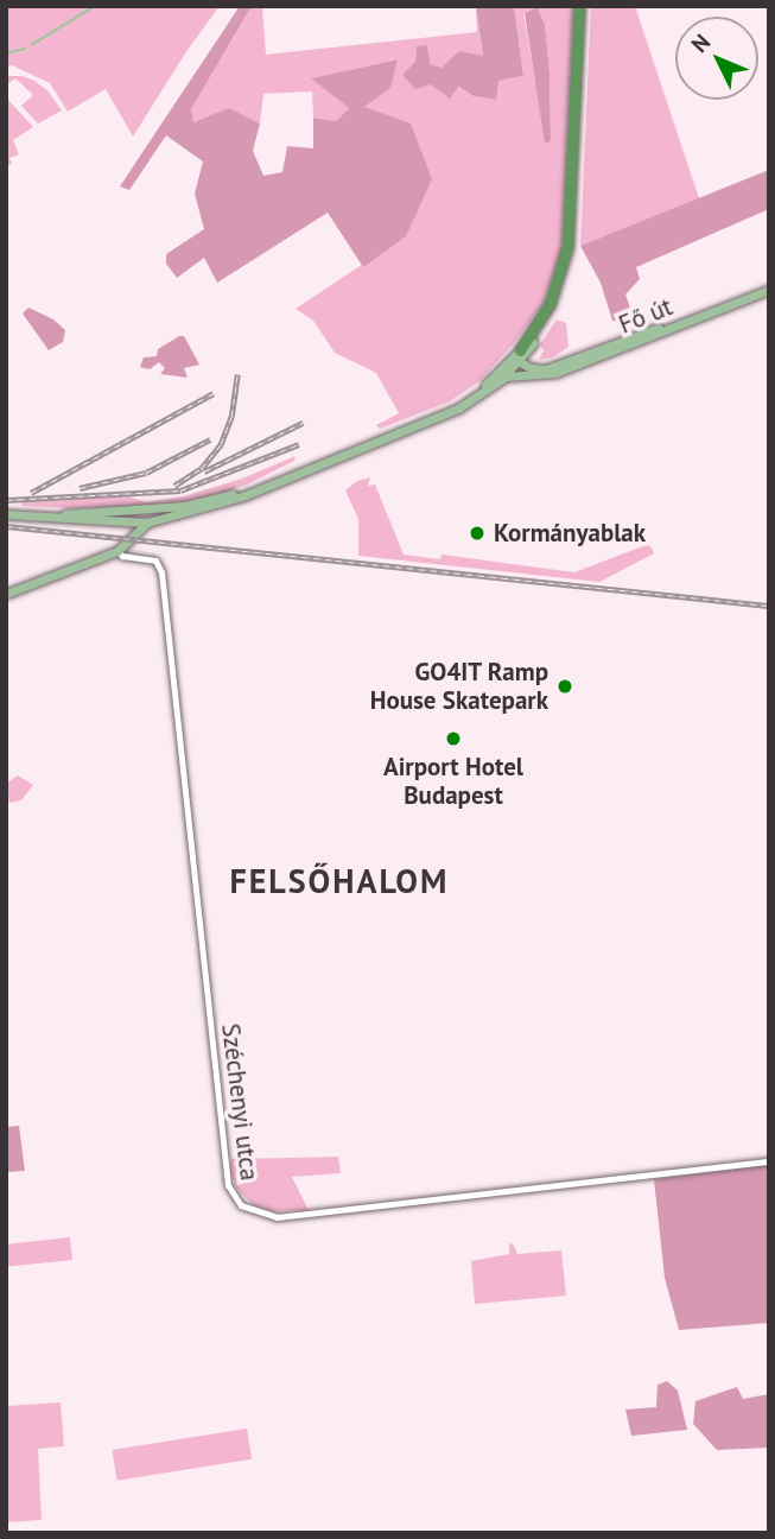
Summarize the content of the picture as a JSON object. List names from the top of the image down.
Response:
{
  "streets": {
    "main road": ["Fő út"],
    "street": ["Széchenyi utca"]
  },
  "districts": ["FELSŐHALOM"],
  "places": ["Kormányablak", "GO4IT Ramp House Skatepark", "Airport Hotel Budapest"],
  "north": "top left"
}
